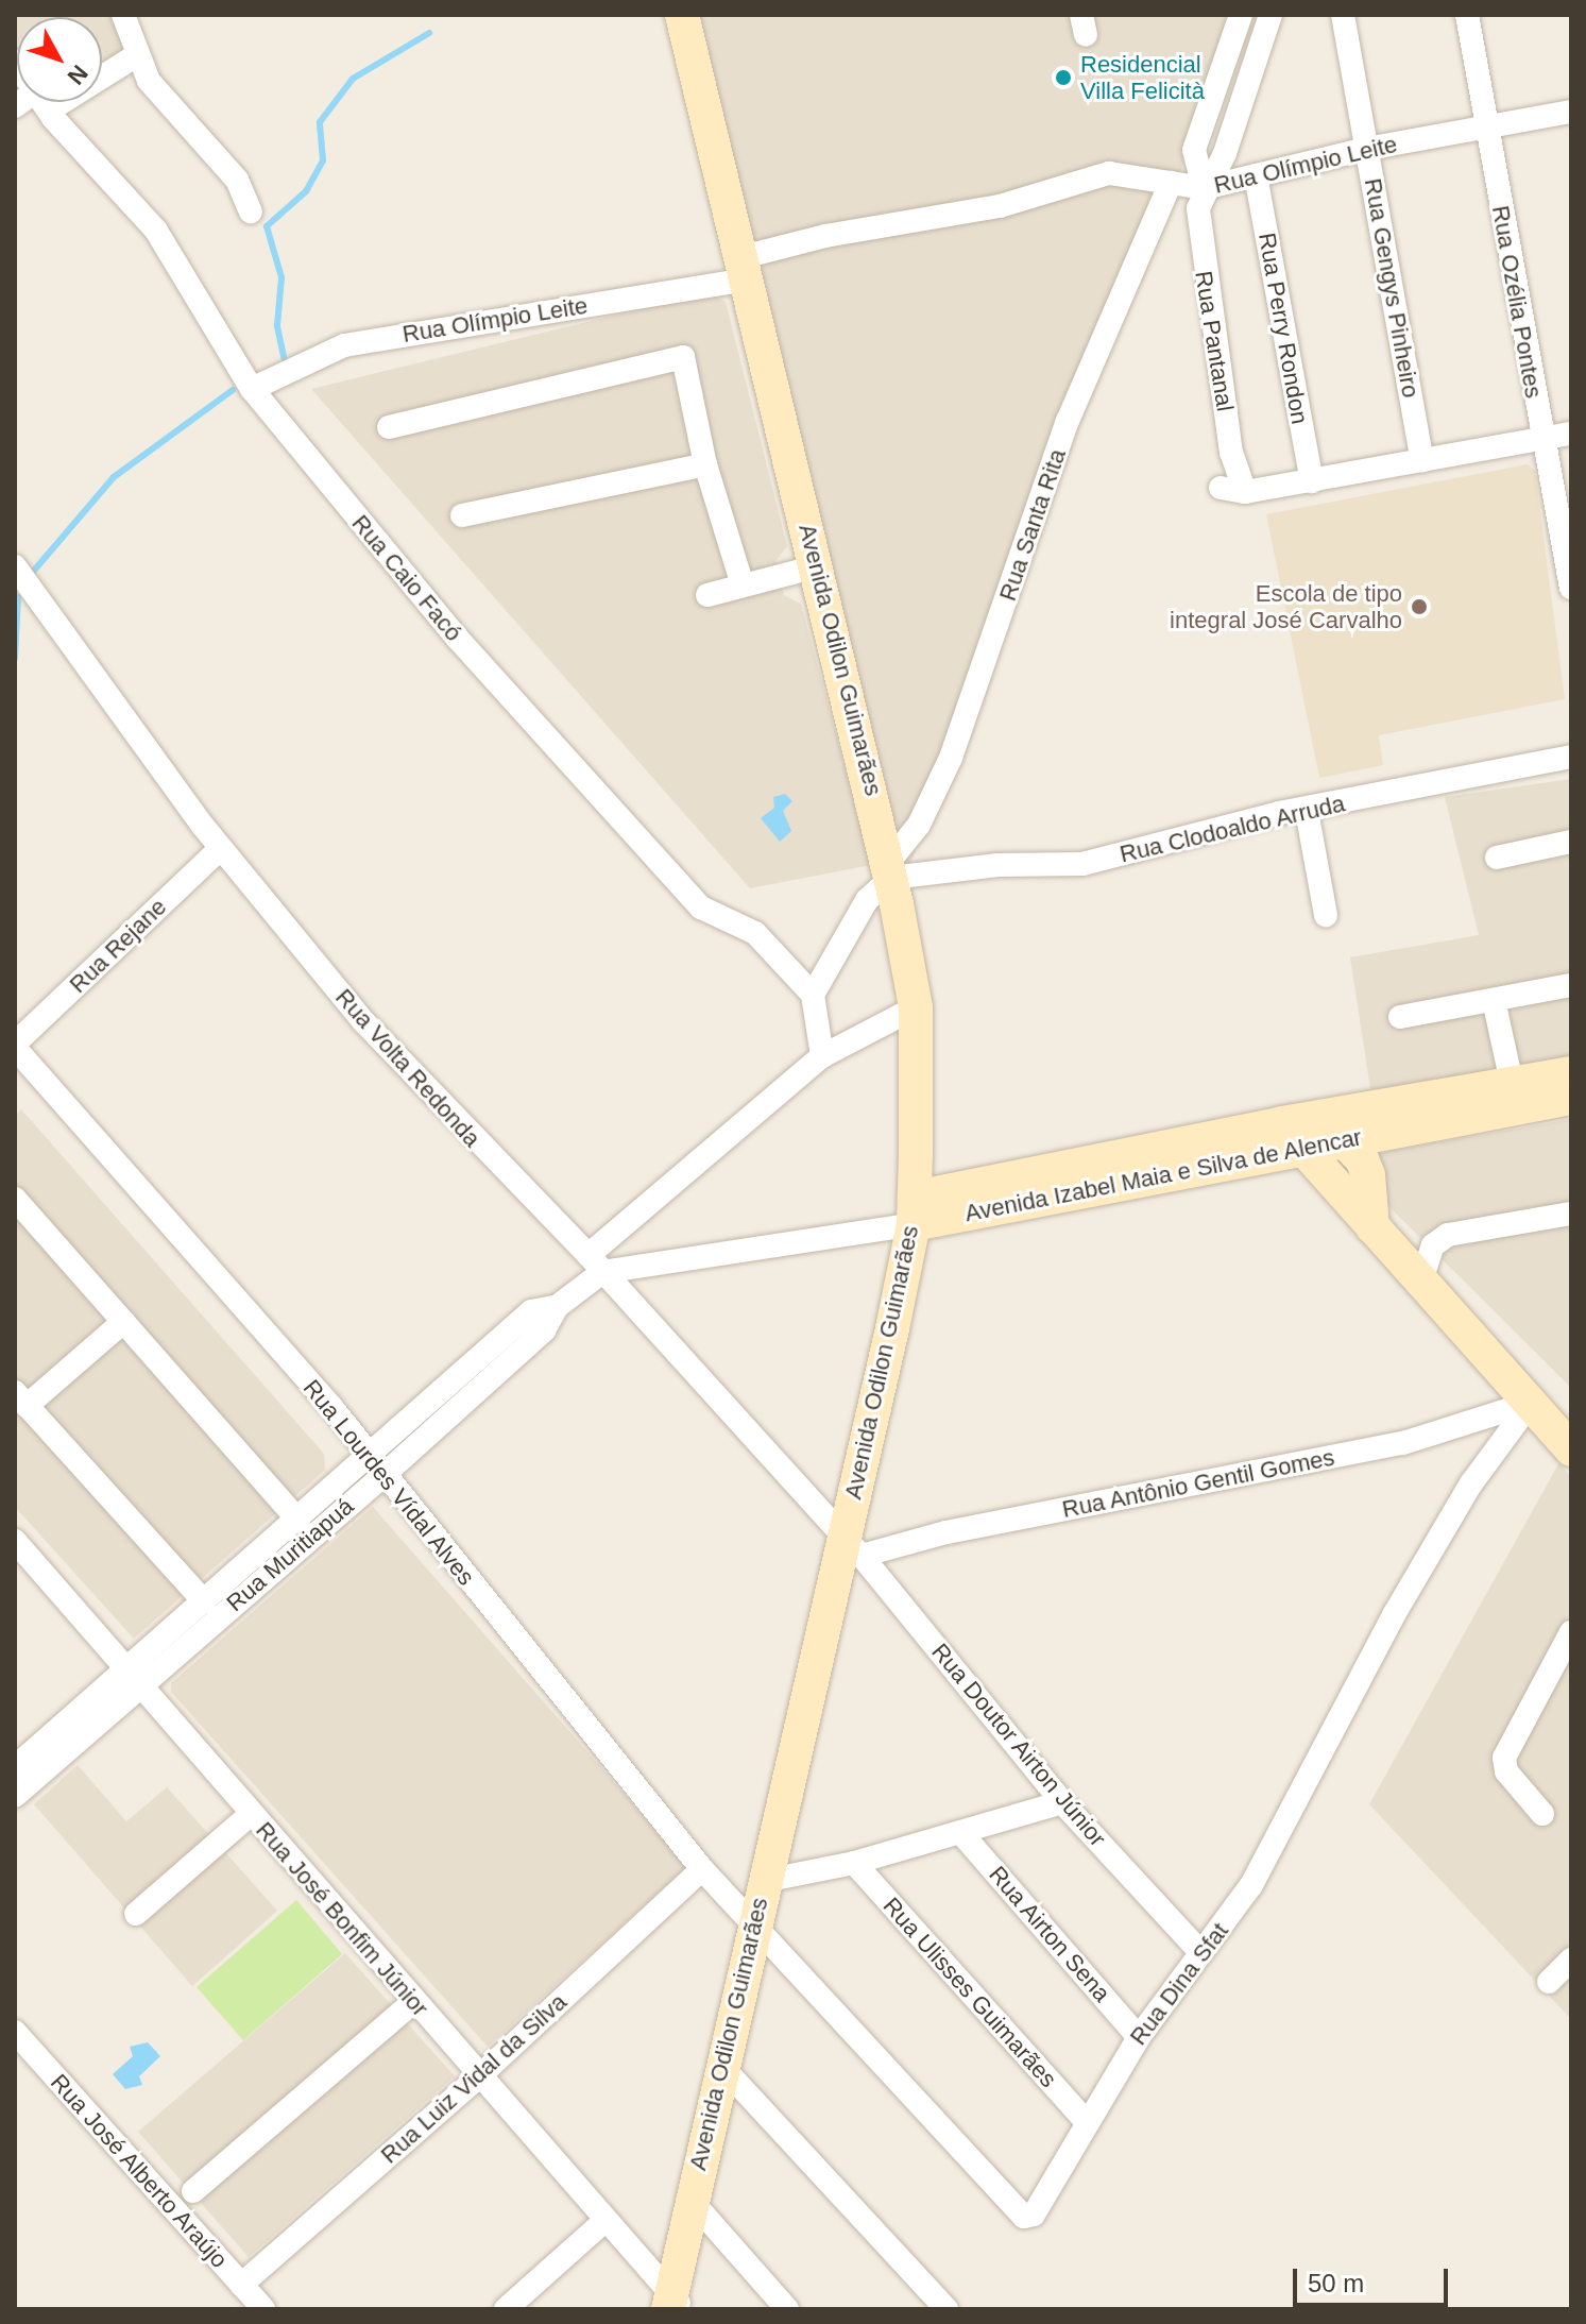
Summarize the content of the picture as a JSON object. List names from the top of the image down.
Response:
{
  "streets": {
    "street": [
      "Rua Olímpio Leite",
      "Rua Gengys Pinheiro",
      "Rua Ozélia Pontes",
      "Rua Perry Rondon",
      "Rua Pantanal",
      "Rua Santa Rita",
      "Rua Caio Facó",
      "Avenida Odilon Guimarães",
      "Rua Clodoaldo Arruda",
      "Rua Rejane",
      "Rua Volta Redonda",
      "Avenida Izabel Maia e Silva de Alencar",
      "Rua Lourdes Vídal Alves",
      "Rua Antônio Gentil Gomes",
      "Rua Muritiapuá",
      "Rua Doutor Airton Júnior",
      "Rua José Bonfim Júnior",
      "Rua Airton Sena",
      "Rua Dina Sfat",
      "Rua Ulisses Guimarães",
      "Rua Luiz Vidal da Silva",
      "Rua José Alberto Araújo"
    ]
  },
  "crossings": [
    ["Rua Olímpio Leite", "Rua Gengys Pinheiro"],
    ["Rua Olímpio Leite", "Rua Ozélia Pontes"],
    ["Rua Olímpio Leite", "Rua Perry Rondon"],
    ["Rua Olímpio Leite", "Rua Pantanal"],
    ["Rua Olímpio Leite", "Rua Santa Rita"],
    ["Rua Olímpio Leite", "Rua Caio Facó"],
    ["Rua Olímpio Leite", "Avenida Odilon Guimarães"],
    ["Rua Santa Rita", "Avenida Odilon Guimarães"],
    ["Rua Santa Rita", "Rua Clodoaldo Arruda"],
    ["Avenida Odilon Guimarães", "Rua Clodoaldo Arruda"],
    ["Avenida Odilon Guimarães", "Rua Volta Redonda"],
    ["Avenida Odilon Guimarães", "Avenida Izabel Maia e Silva de Alencar"],
    ["Avenida Odilon Guimarães", "Rua Lourdes Vídal Alves"],
    ["Avenida Odilon Guimarães", "Rua Antônio Gentil Gomes"],
    ["Avenida Odilon Guimarães", "Rua Muritiapuá"],
    ["Avenida Odilon Guimarães", "Rua Doutor Airton Júnior"],
    ["Avenida Odilon Guimarães", "Rua José Bonfim Júnior"],
    ["Avenida Odilon Guimarães", "Rua Dina Sfat"],
    ["Rua Rejane", "Rua Volta Redonda"],
    ["Rua Rejane", "Rua Lourdes Vídal Alves"],
    ["Rua Volta Redonda", "Avenida Izabel Maia e Silva de Alencar"],
    ["Rua Volta Redonda", "Rua Antônio Gentil Gomes"],
    ["Rua Volta Redonda", "Rua Muritiapuá"],
    ["Rua Volta Redonda", "Rua Doutor Airton Júnior"],
    ["Avenida Izabel Maia e Silva de Alencar", "Rua Muritiapuá"],
    ["Rua Lourdes Vídal Alves", "Rua Muritiapuá"],
    ["Rua Lourdes Vídal Alves", "Rua Dina Sfat"],
    ["Rua Lourdes Vídal Alves", "Rua Luiz Vidal da Silva"],
    ["Rua Antônio Gentil Gomes", "Rua Doutor Airton Júnior"],
    ["Rua Antônio Gentil Gomes", "Rua Dina Sfat"],
    ["Rua Muritiapuá", "Rua José Bonfim Júnior"],
    ["Rua Doutor Airton Júnior", "Rua Dina Sfat"],
    ["Rua José Bonfim Júnior", "Rua Luiz Vidal da Silva"],
    ["Rua Airton Sena", "Rua Dina Sfat"],
    ["Rua Dina Sfat", "Rua Ulisses Guimarães"],
    ["Rua Luiz Vidal da Silva", "Rua José Alberto Araújo"]
  ],
  "places": ["Residencial Villa Felicità", "Escola de tipo integral José Carvalho"],
  "scale_bar": "50 m",
  "north": "bottom right"
}
